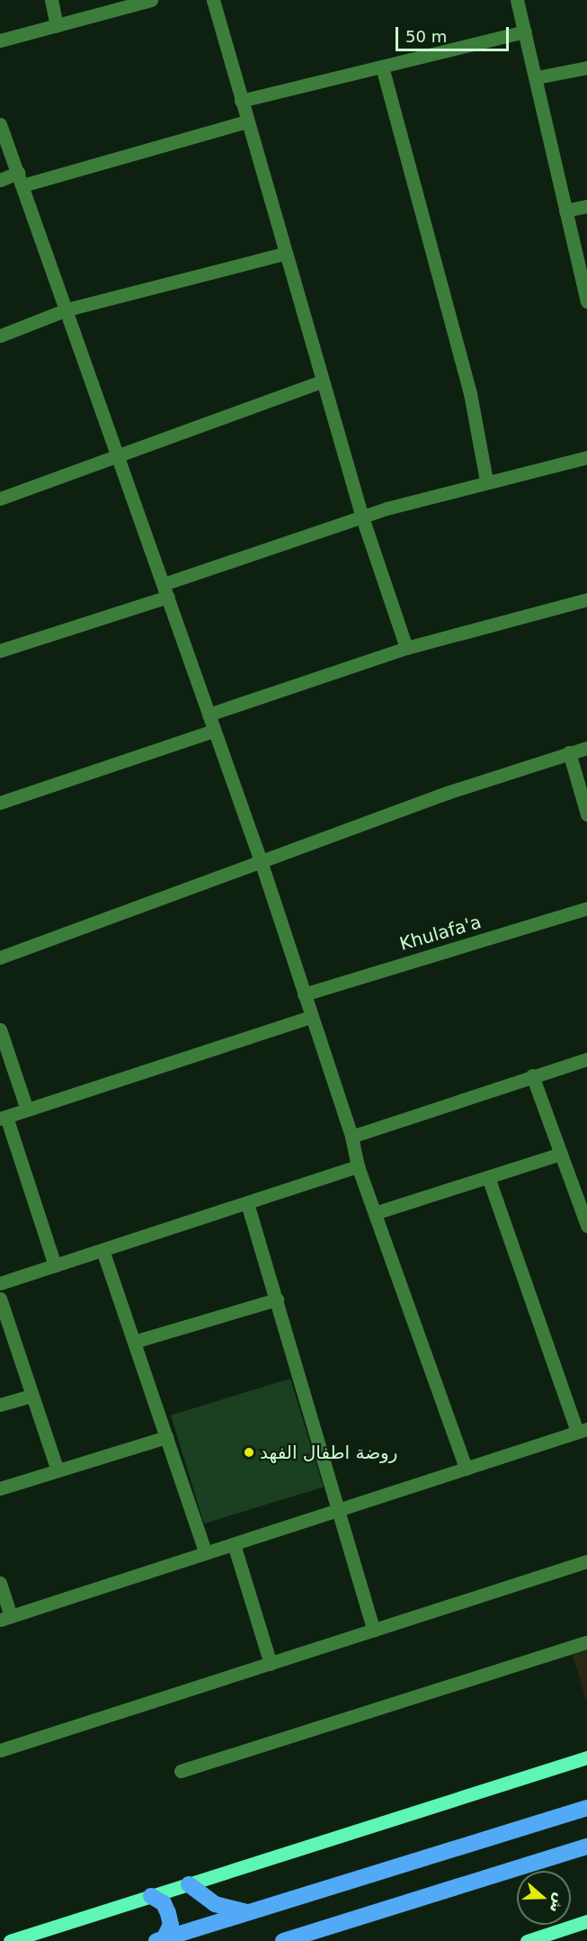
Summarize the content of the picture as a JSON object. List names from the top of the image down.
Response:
{
  "streets": {
    "street": ["Khulafa'a"]
  },
  "places": ["روضة اطفال الفهد"],
  "scale_bar": "50 m",
  "north": "right"
}
